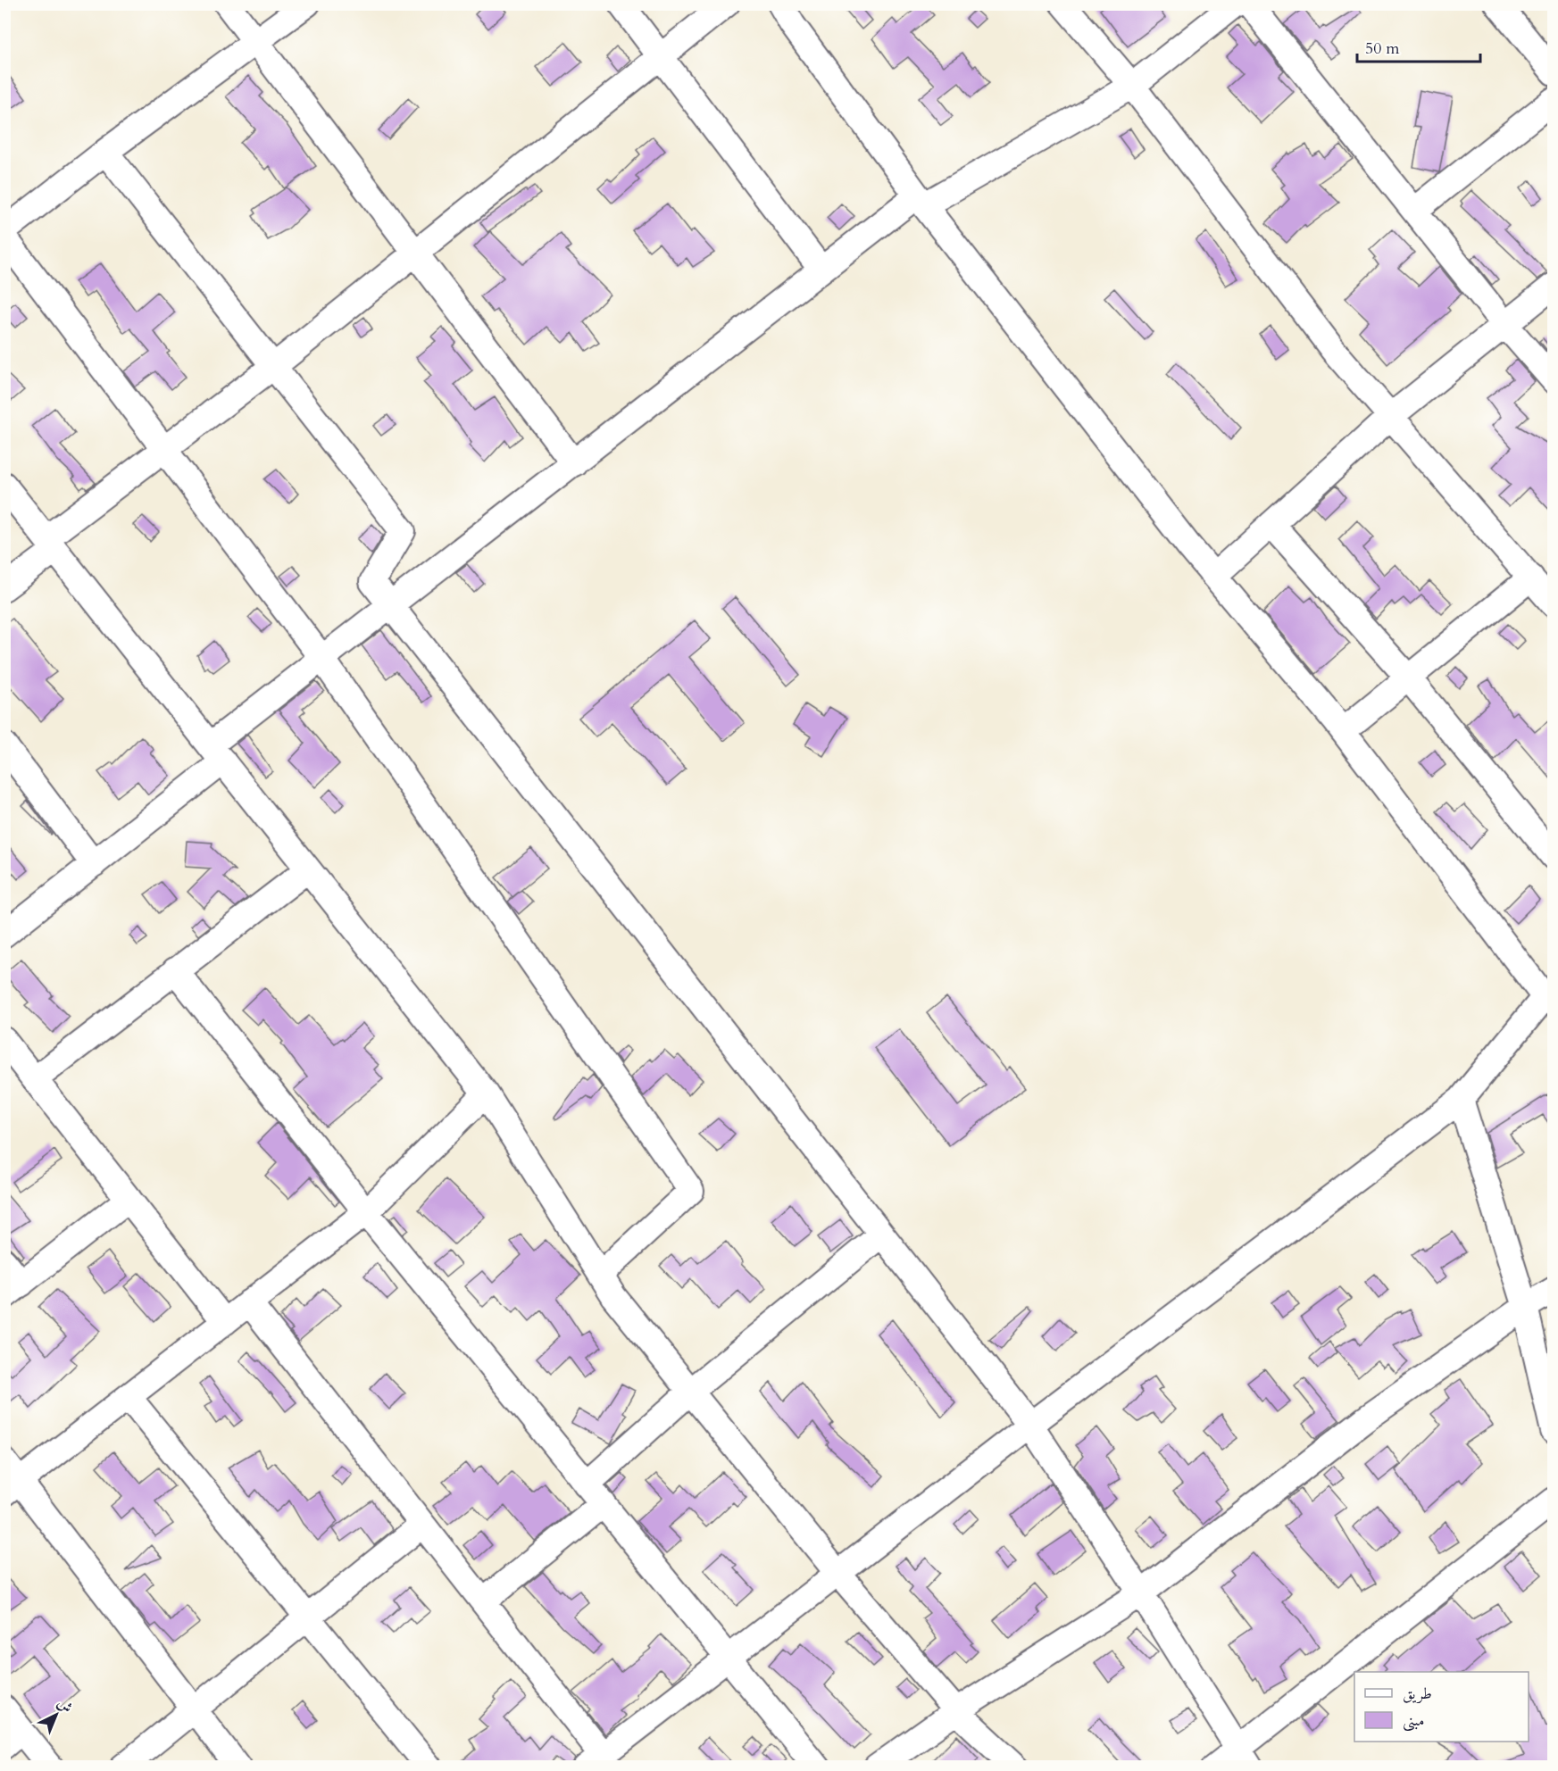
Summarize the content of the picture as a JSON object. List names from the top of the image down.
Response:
{
  "legend": ["طريق", "مبنى"],
  "scale_bar": "50 m",
  "north": "top right"
}
